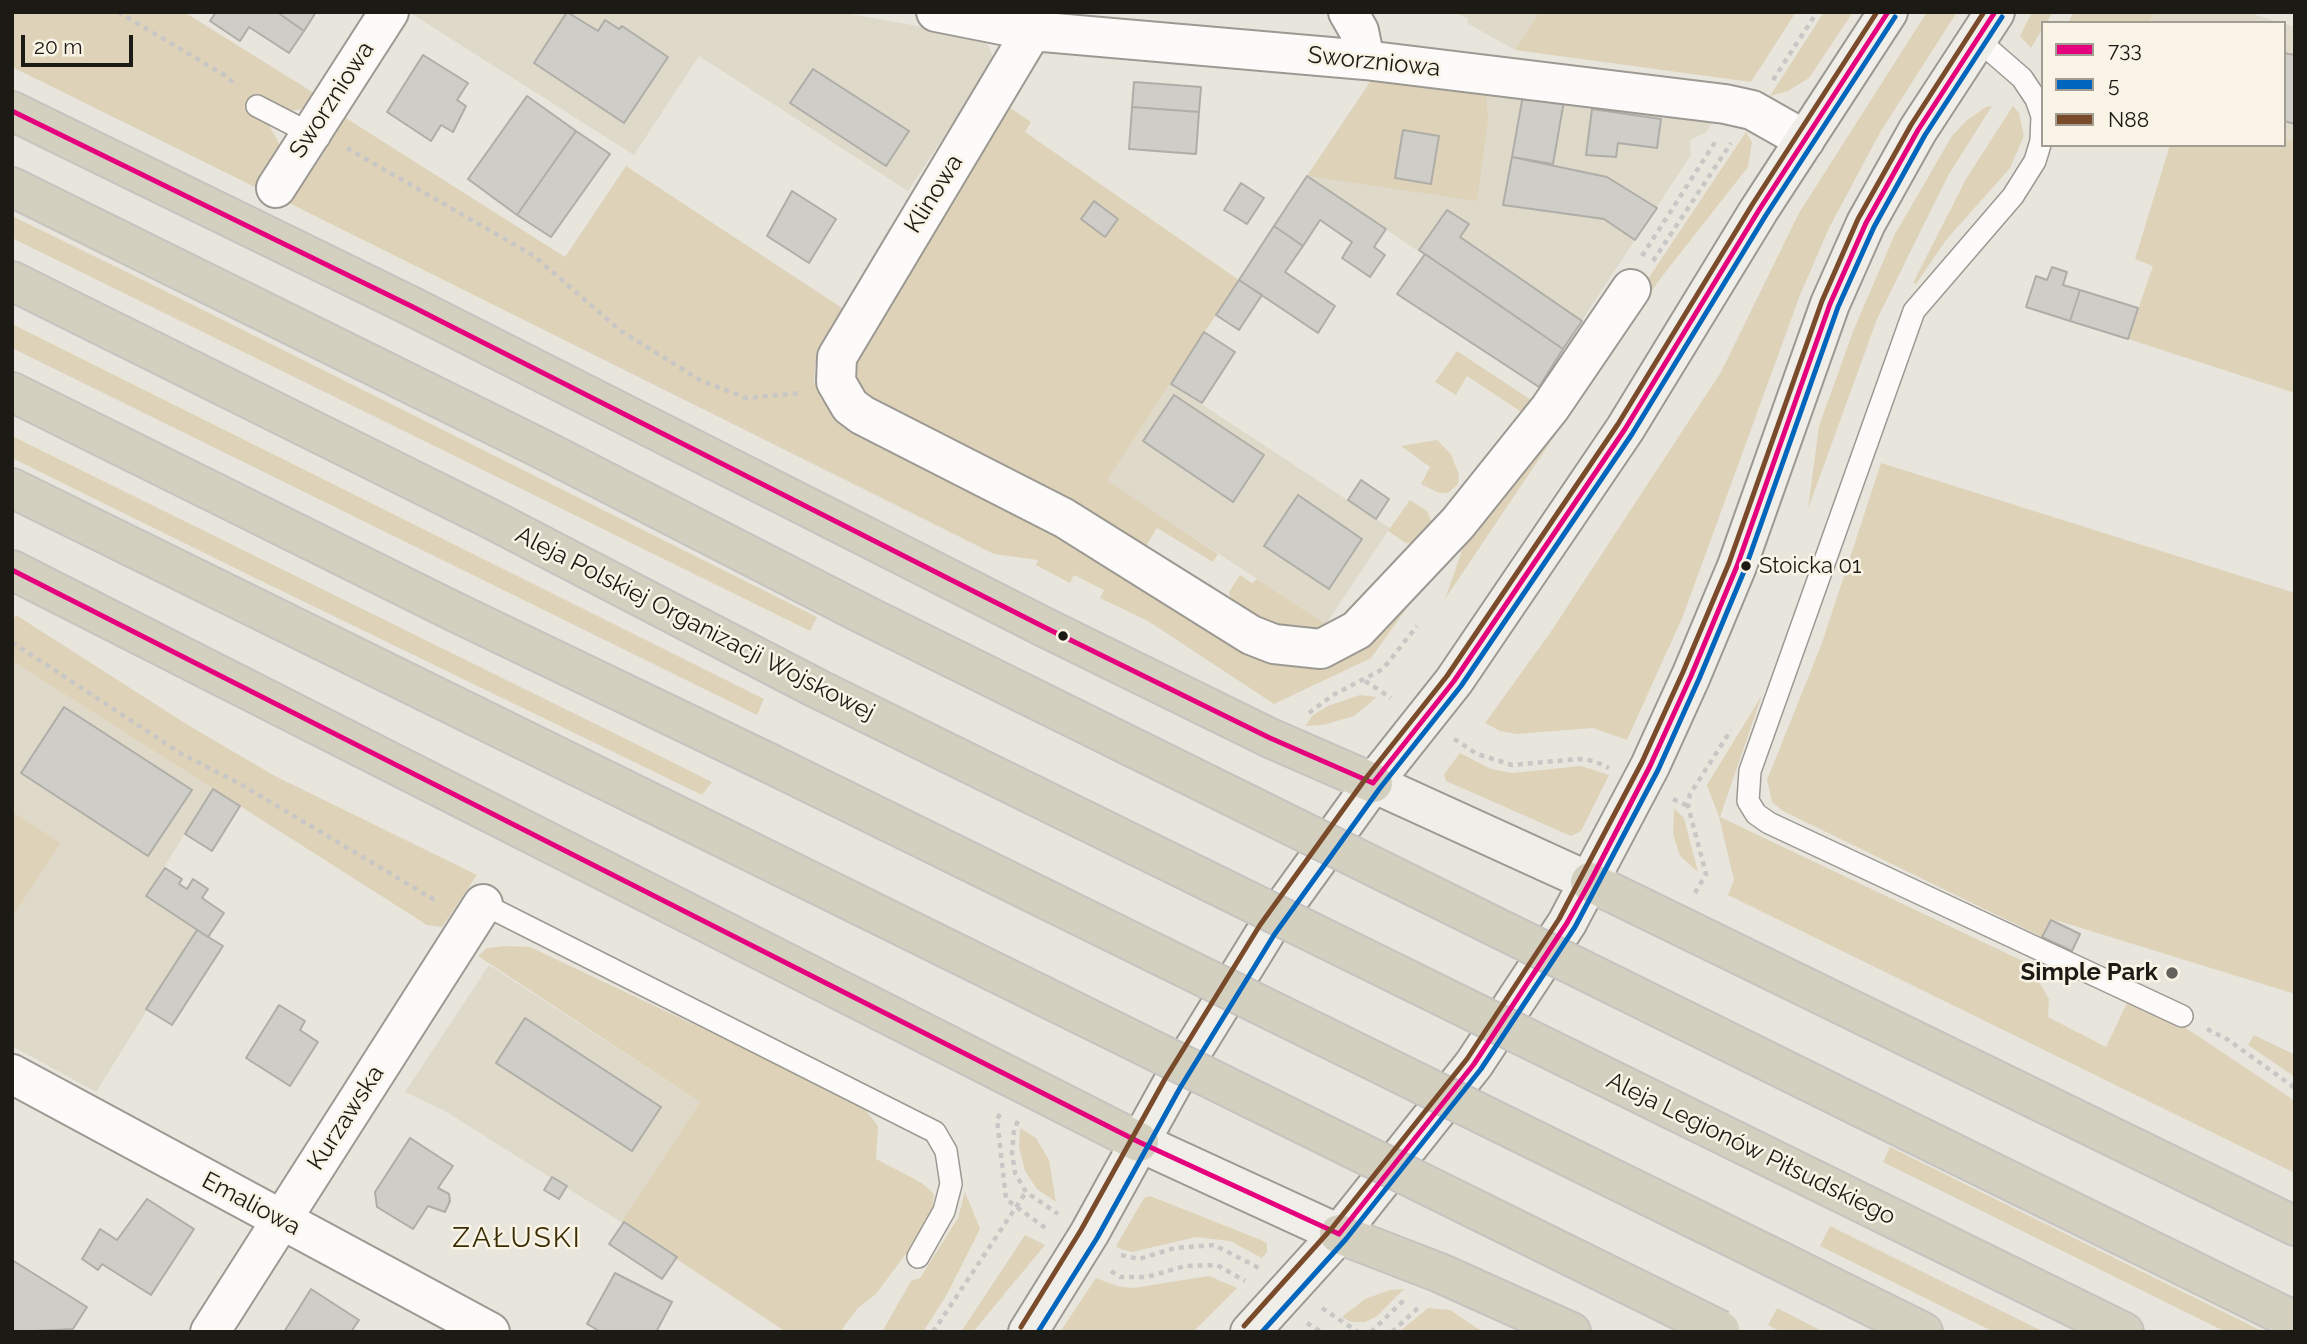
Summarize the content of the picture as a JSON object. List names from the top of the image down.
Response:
{
  "streets": {
    "highway": ["Aleja Polskiej Organizacji Wojskowej", "Aleja Legionów Piłsudskiego"],
    "street": [
      "Sworzniowa",
      "Klinowa",
      "Kurzawska",
      "Emaliowa"
    ]
  },
  "crossings": [
    ["Sworzniowa", "Klinowa"],
    ["Aleja Polskiej Organizacji Wojskowej", "Aleja Legionów Piłsudskiego"],
    ["Kurzawska", "Emaliowa"]
  ],
  "districts": ["ZAŁUSKI"],
  "places": ["Stoicka 01", "Simple Park"],
  "lines": ["transit line 733", "transit line N88", "transit line 5"],
  "legend": ["733", "5", "N88"],
  "scale_bar": "20 m"
}
